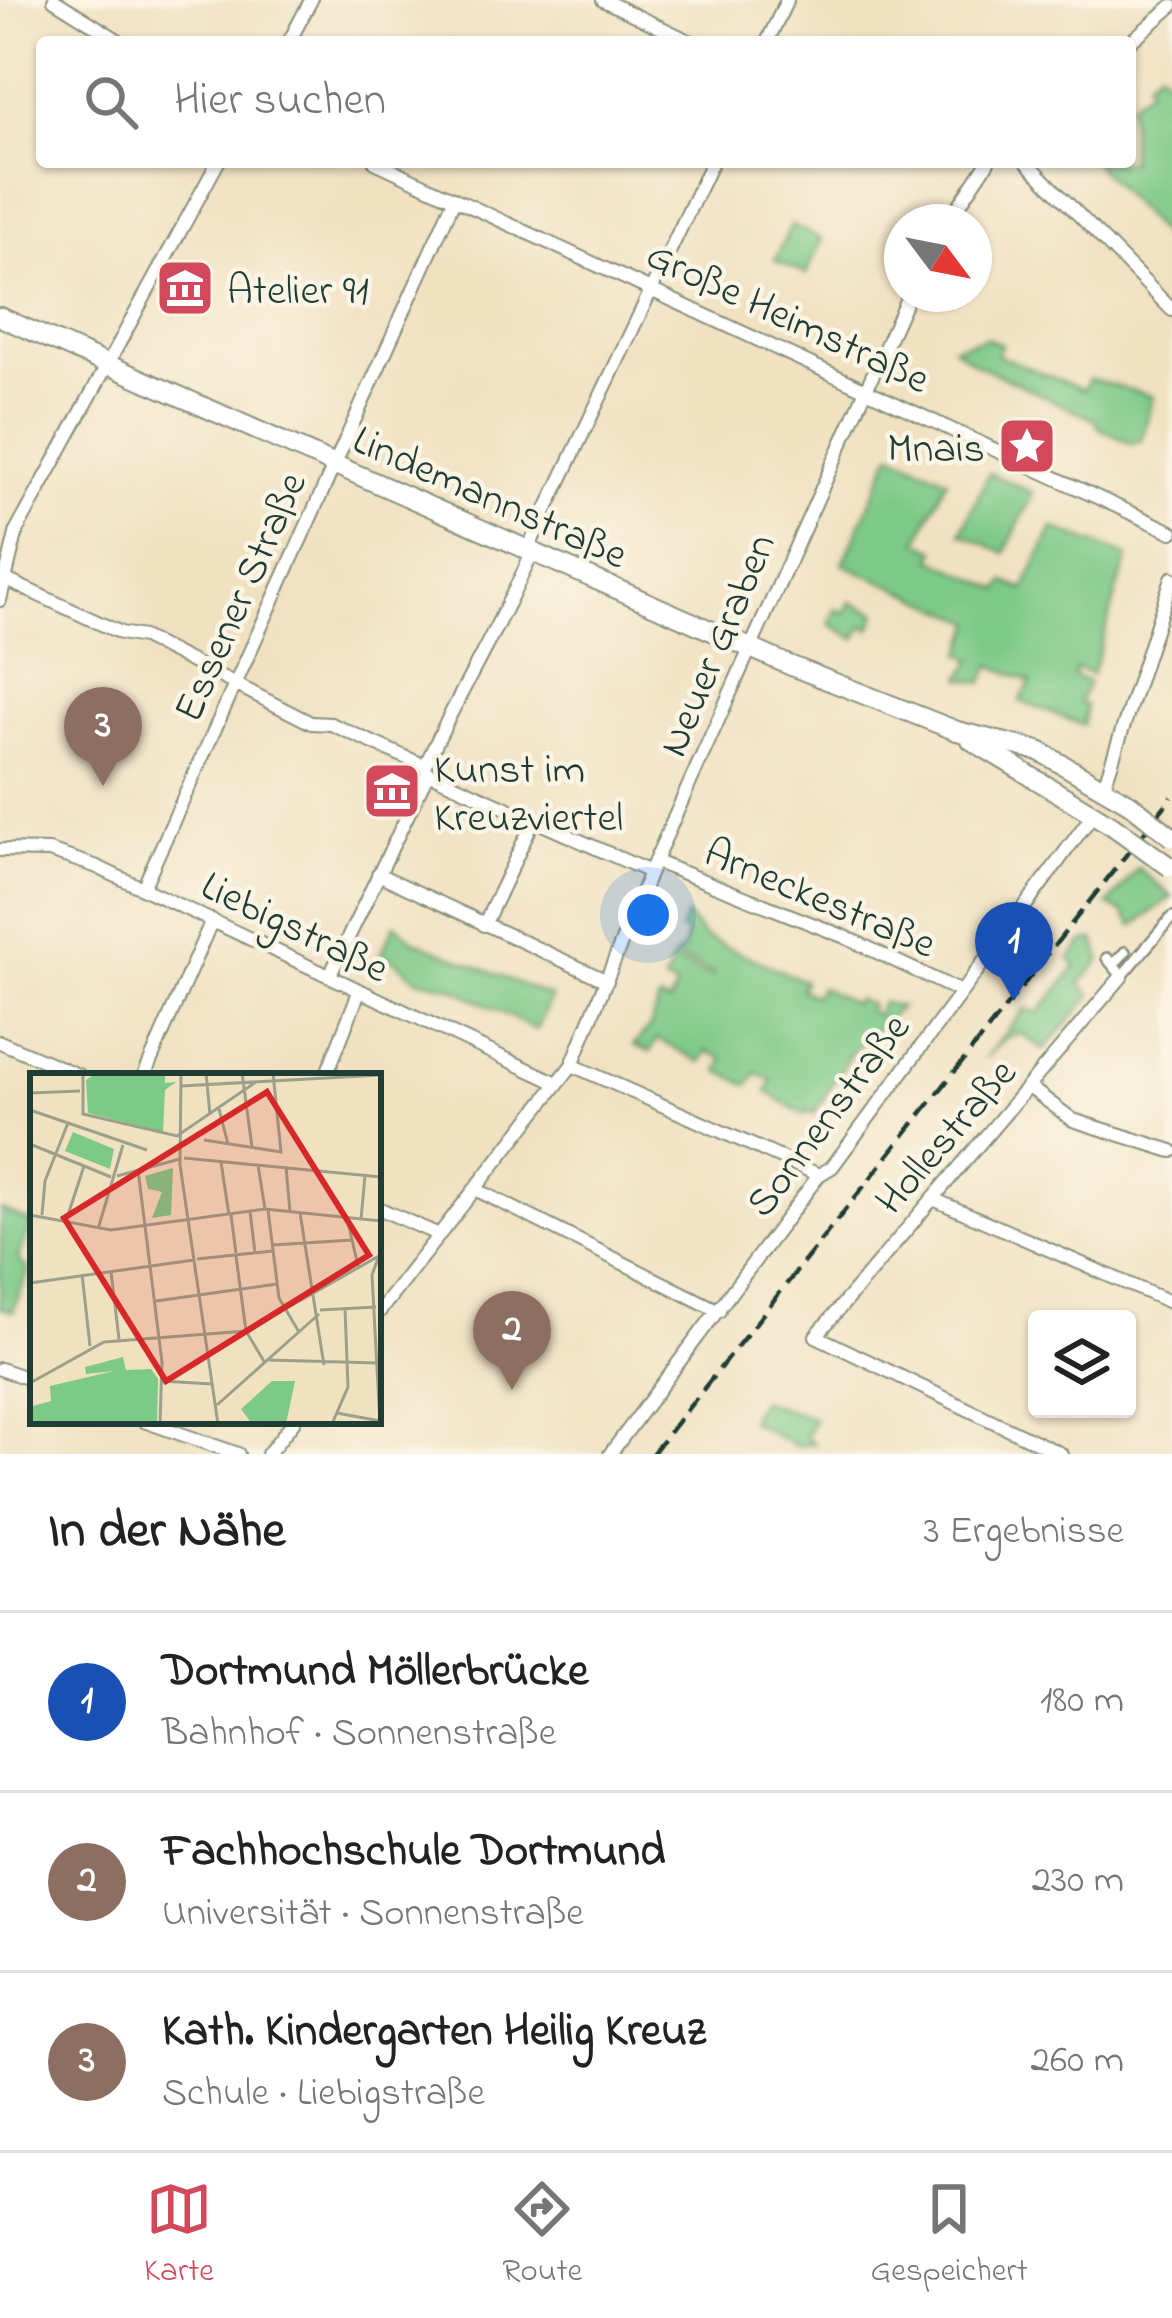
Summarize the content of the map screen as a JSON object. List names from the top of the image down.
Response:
{
  "streets": {
    "main road": ["Lindemannstraße"],
    "street": [
      "Große Heimstraße",
      "Essener Straße",
      "Neuer Graben",
      "Arneckestraße",
      "Liebigstraße",
      "Sonnenstraße",
      "Hollestraße"
    ]
  },
  "crossings": [
    ["Große Heimstraße", "Essener Straße"],
    ["Große Heimstraße", "Neuer Graben"],
    ["Lindemannstraße", "Essener Straße"],
    ["Lindemannstraße", "Neuer Graben"],
    ["Lindemannstraße", "Sonnenstraße"],
    ["Essener Straße", "Arneckestraße"],
    ["Essener Straße", "Liebigstraße"],
    ["Neuer Graben", "Arneckestraße"],
    ["Neuer Graben", "Liebigstraße"],
    ["Arneckestraße", "Sonnenstraße"]
  ],
  "places": {
    "museum": ["Atelier 91", "Kunst im Kreuzviertel"],
    "place": ["Mnais"]
  },
  "north": "bottom right",
  "page": {
    "search": "Hier suchen",
    "pins": ["3", "1", "2"],
    "heading": ["In der Nähe", "3 Ergebnisse"],
    "list": [
      {
        "mark": "1",
        "name": "Dortmund Möllerbrücke",
        "note": "Bahnhof · Sonnenstraße",
        "value": "180 m"
      },
      {
        "mark": "2",
        "name": "Fachhochschule Dortmund",
        "note": "Universität · Sonnenstraße",
        "value": "230 m"
      },
      {
        "mark": "3",
        "name": "Kath. Kindergarten Heilig Kreuz",
        "note": "Schule · Liebigstraße",
        "value": "260 m"
      }
    ],
    "nav": ["Karte", "Route", "Gespeichert"]
  }
}
